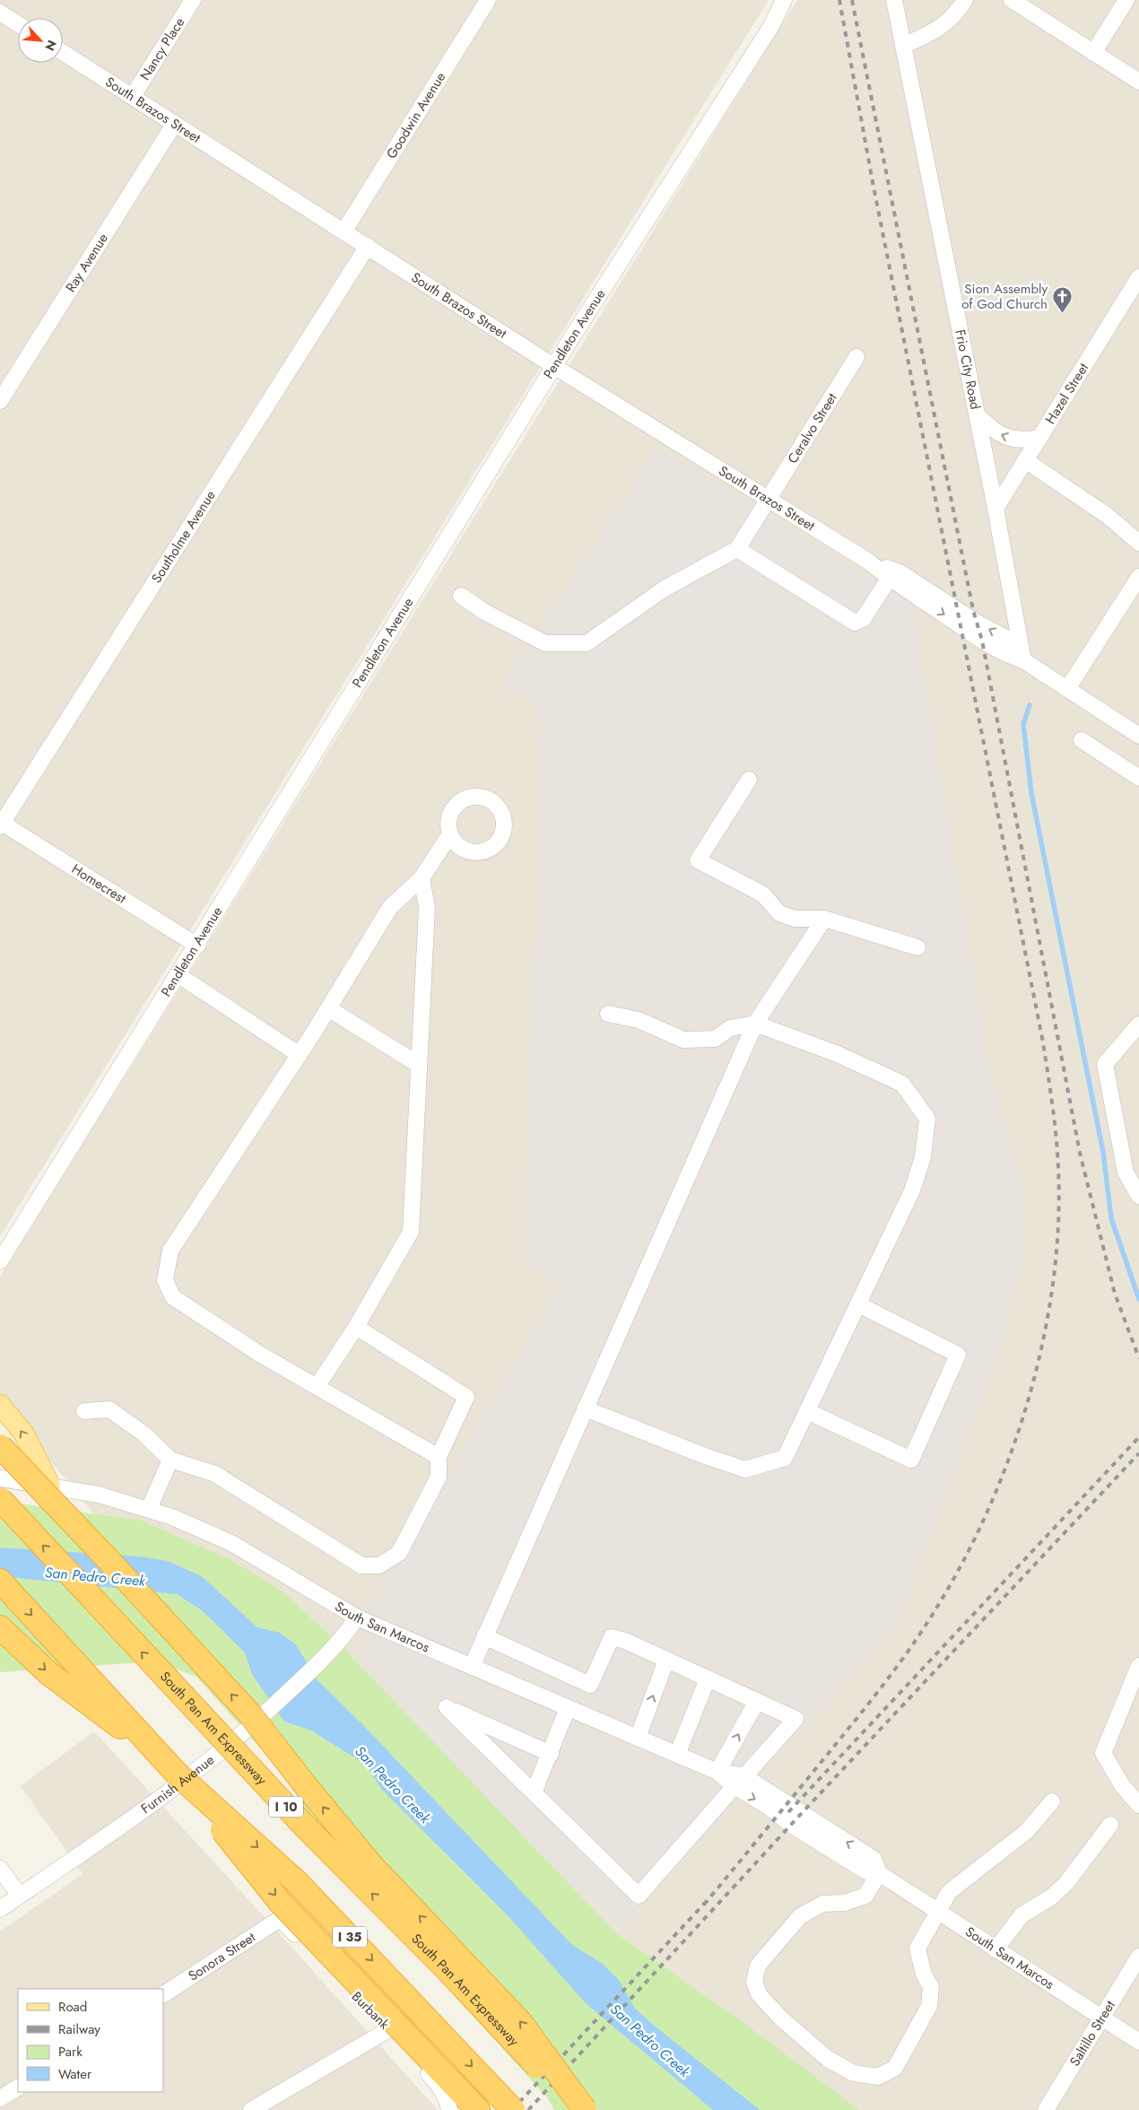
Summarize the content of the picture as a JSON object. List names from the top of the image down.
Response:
{
  "streets": {
    "highway": ["South Pan Am Expressway", "I 10", "I 35"],
    "street": [
      "Nancy Place",
      "South Brazos Street",
      "Goodwin Avenue",
      "Ray Avenue",
      "Pendleton Avenue",
      "Frio City Road",
      "Hazel Street",
      "Ceralvo Street",
      "Southolme Avenue",
      "Homecrest",
      "South San Marcos",
      "Furnish Avenue",
      "Sonora Street",
      "Burbank",
      "Saltillo Street"
    ]
  },
  "crossings": [
    ["Nancy Place", "South Brazos Street"],
    ["South Brazos Street", "Goodwin Avenue"],
    ["South Brazos Street", "Ray Avenue"],
    ["South Brazos Street", "Pendleton Avenue"],
    ["South Brazos Street", "Frio City Road"],
    ["South Brazos Street", "Ceralvo Street"],
    ["South Brazos Street", "Southolme Avenue"],
    ["Pendleton Avenue", "Homecrest"],
    ["Frio City Road", "Hazel Street"],
    ["Southolme Avenue", "Homecrest"],
    ["South San Marcos", "Furnish Avenue"],
    ["South San Marcos", "Saltillo Street"],
    ["Sonora Street", "Burbank"]
  ],
  "water": ["San Pedro Creek"],
  "places": {
    "church": ["Sion Assembly of God Church"]
  },
  "legend": [
    "Road",
    "Railway",
    "Park",
    "Water"
  ],
  "north": "bottom right"
}
